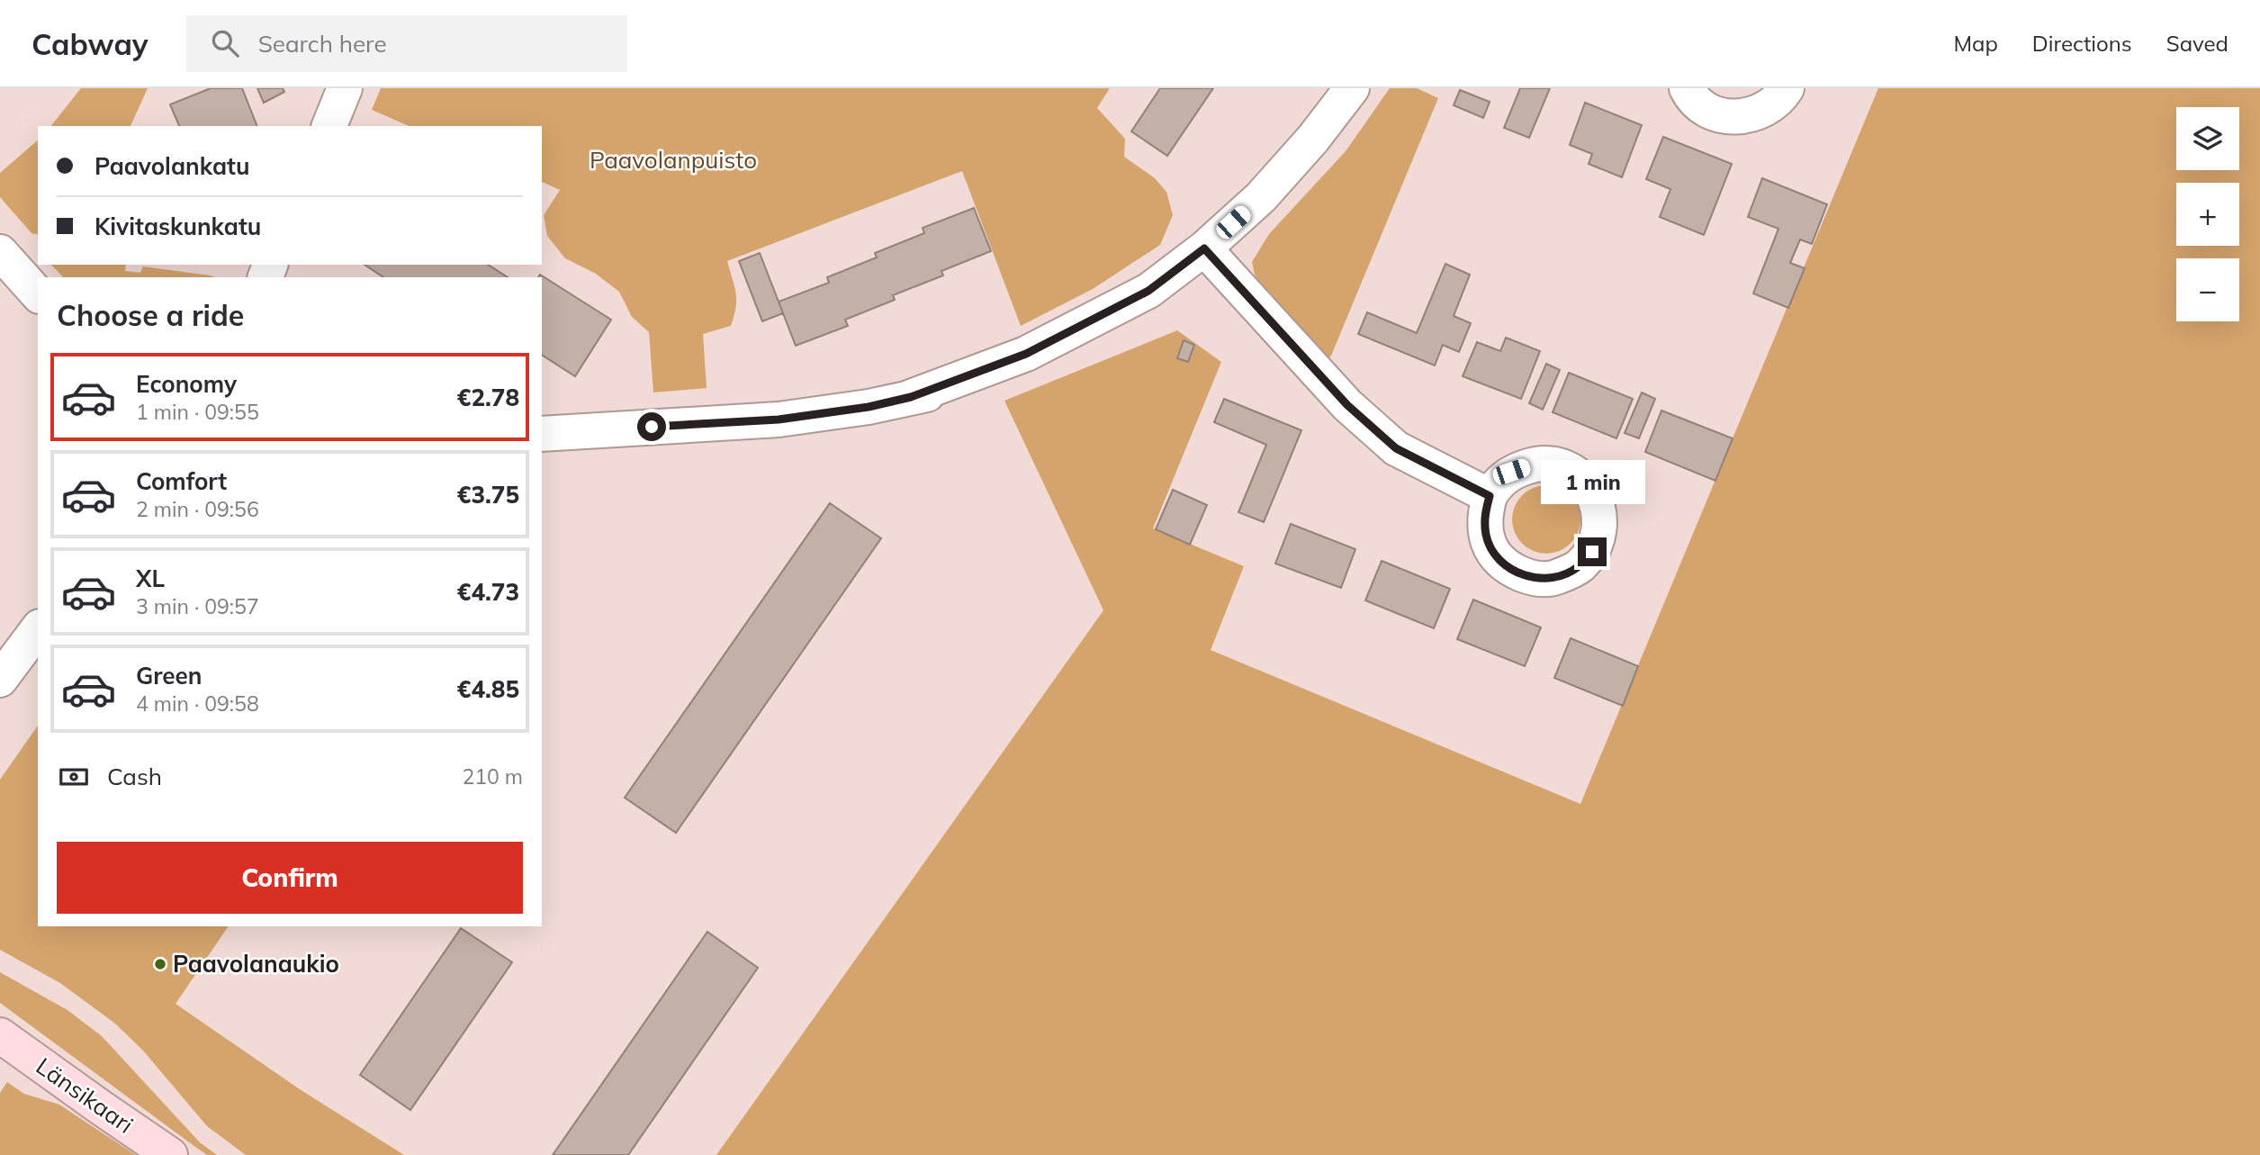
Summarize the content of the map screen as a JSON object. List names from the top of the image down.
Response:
{
  "streets": {
    "street": ["Länsikaari"]
  },
  "parks": ["Paavolanpuisto"],
  "places": ["Paavolanaukio"],
  "page": {
    "header": "Cabway",
    "search": "Search here",
    "nav": ["Map", "Directions", "Saved"],
    "map_buttons": ["+", "−"],
    "banner": ["Paavolankatu", "Kivitaskunkatu"],
    "heading": "Choose a ride",
    "list": [
      {
        "name": "Economy",
        "note": "1 min · 09:55",
        "value": "€2.78"
      },
      {
        "name": "Comfort",
        "note": "2 min · 09:56",
        "value": "€3.75"
      },
      {
        "name": "XL",
        "note": "3 min · 09:57",
        "value": "€4.73"
      },
      {
        "name": "Green",
        "note": "4 min · 09:58",
        "value": "€4.85"
      }
    ],
    "bubble": "1 min",
    "pay": ["Cash", "210 m"],
    "buttons": "Confirm"
  }
}
